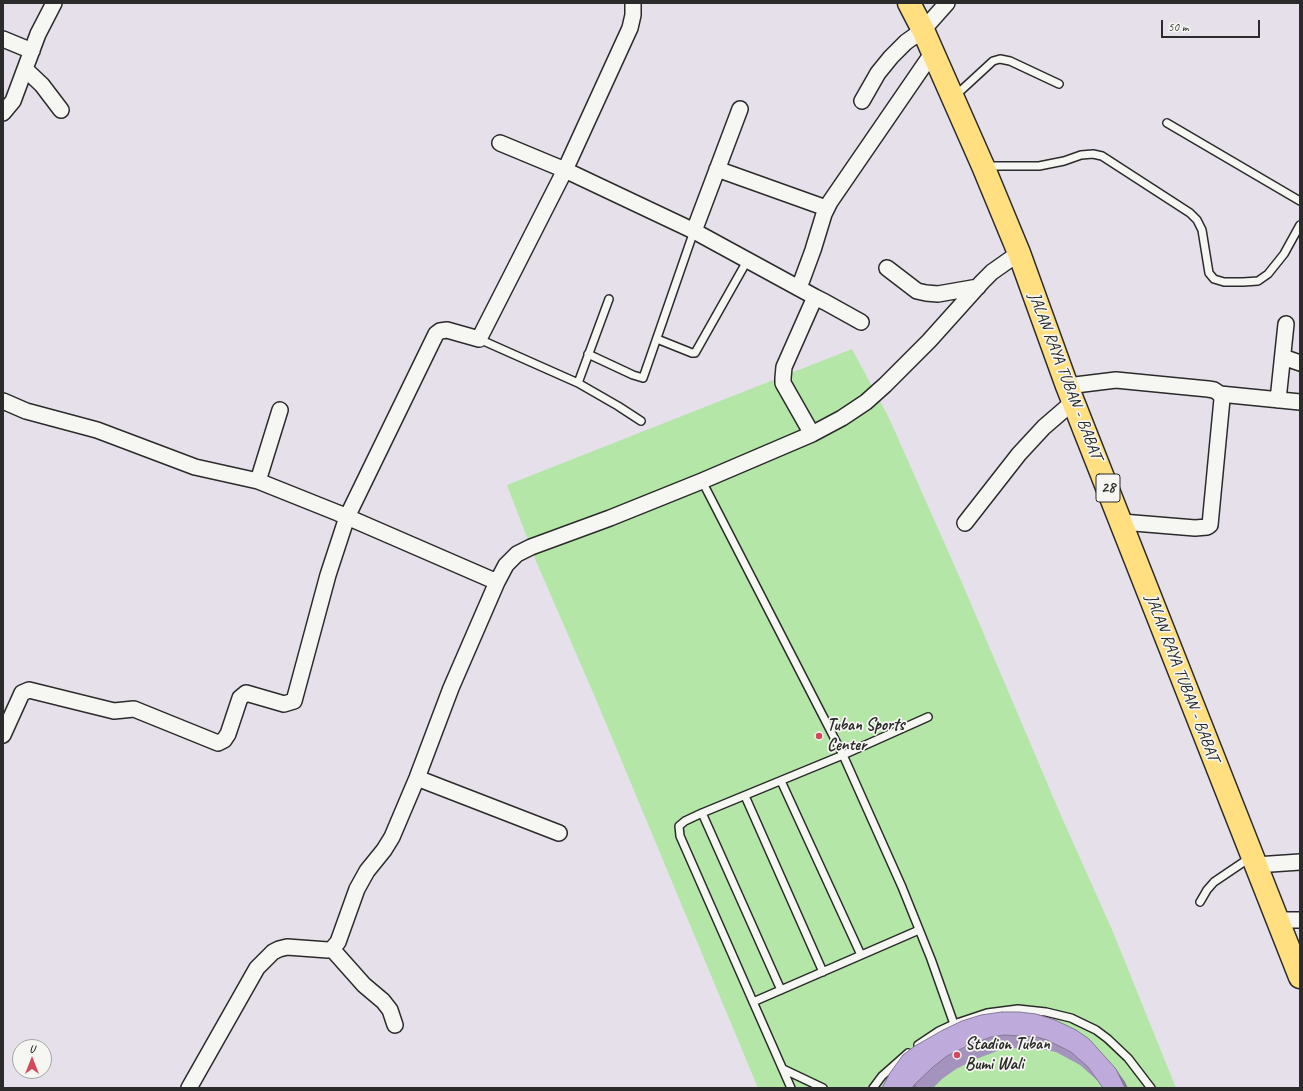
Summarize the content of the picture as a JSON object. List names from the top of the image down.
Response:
{
  "streets": {
    "highway": ["JALAN RAYA TUBAN - BABAT", "28"]
  },
  "places": ["Tuban Sports Center", "Stadion Tuban Bumi Wali"],
  "scale_bar": "50 m",
  "north": "top"
}
